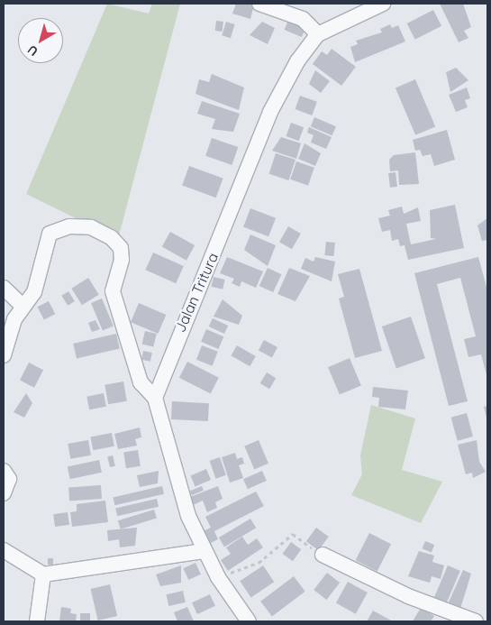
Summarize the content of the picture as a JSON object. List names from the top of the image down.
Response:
{
  "streets": {
    "street": ["Jalan Tritura"]
  },
  "north": "bottom left"
}
